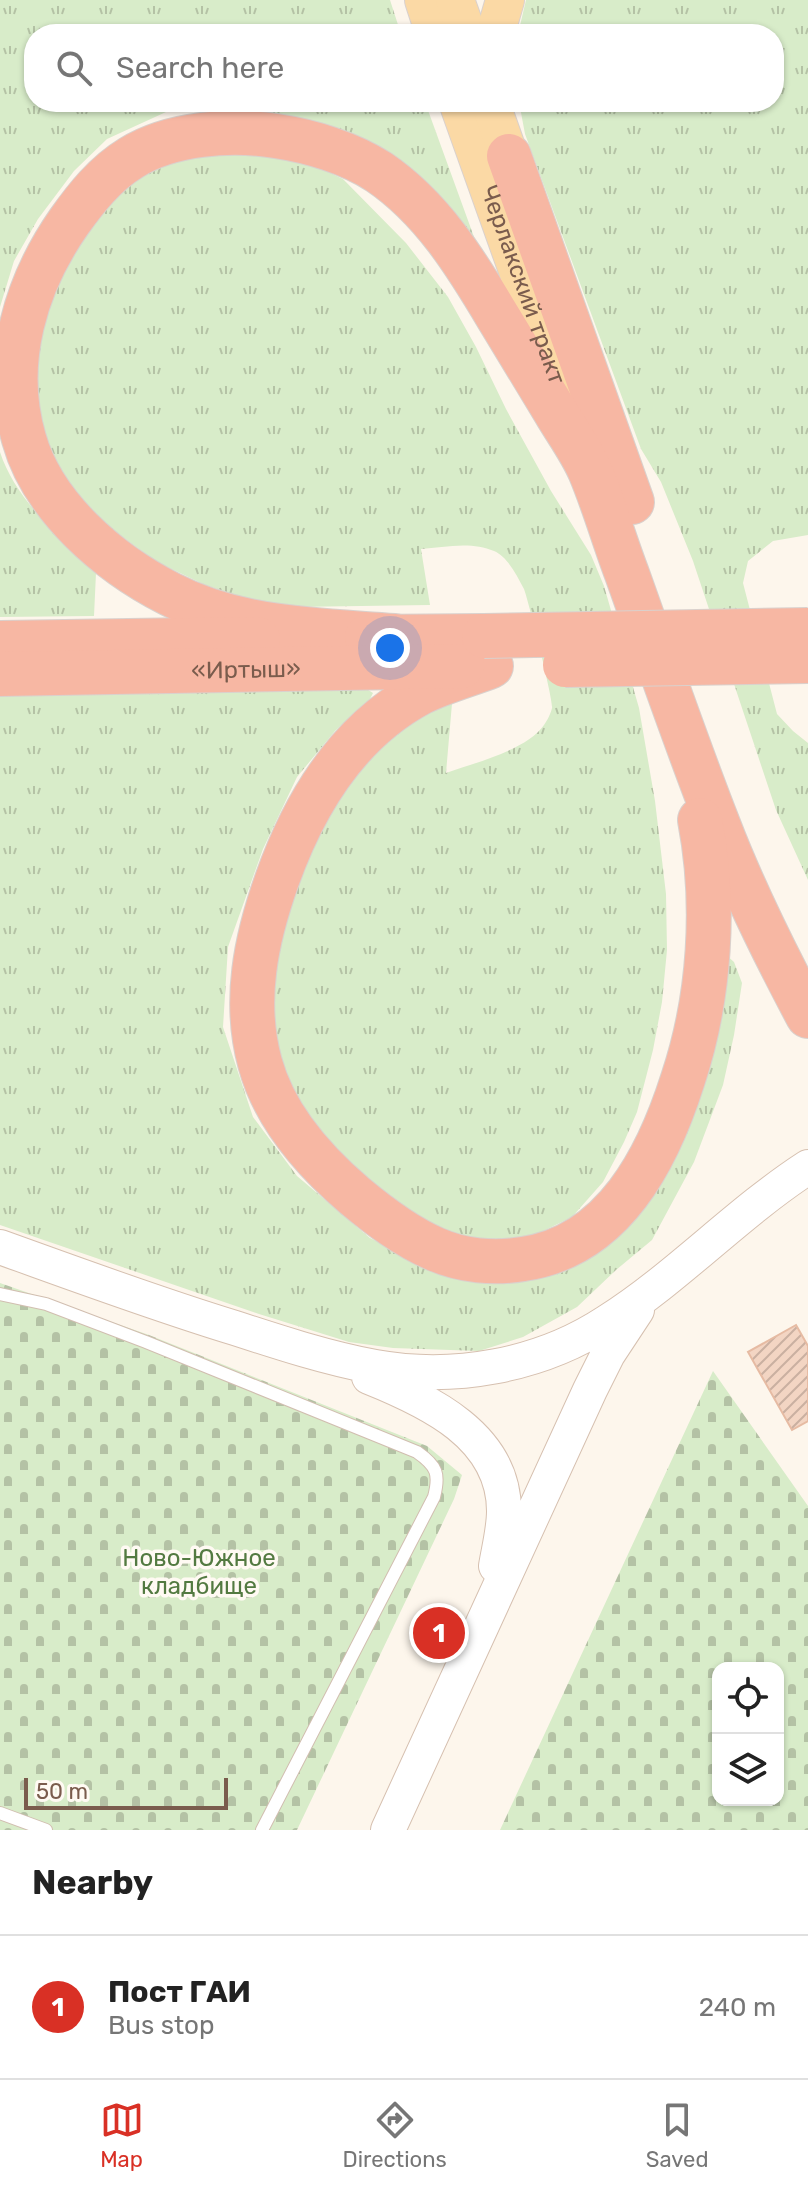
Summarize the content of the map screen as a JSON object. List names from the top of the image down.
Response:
{
  "streets": {
    "highway": ["«Иртыш»"],
    "main road": ["Черлакский тракт"]
  },
  "parks": ["Ново-Южное кладбище"],
  "scale_bar": "50 m",
  "page": {
    "search": "Search here",
    "pins": "1",
    "scale": "50 m",
    "heading": "Nearby",
    "list": [
      {
        "mark": "1",
        "name": "Пост ГАИ",
        "note": "Bus stop",
        "value": "240 m"
      }
    ],
    "nav": ["Map", "Directions", "Saved"]
  }
}
